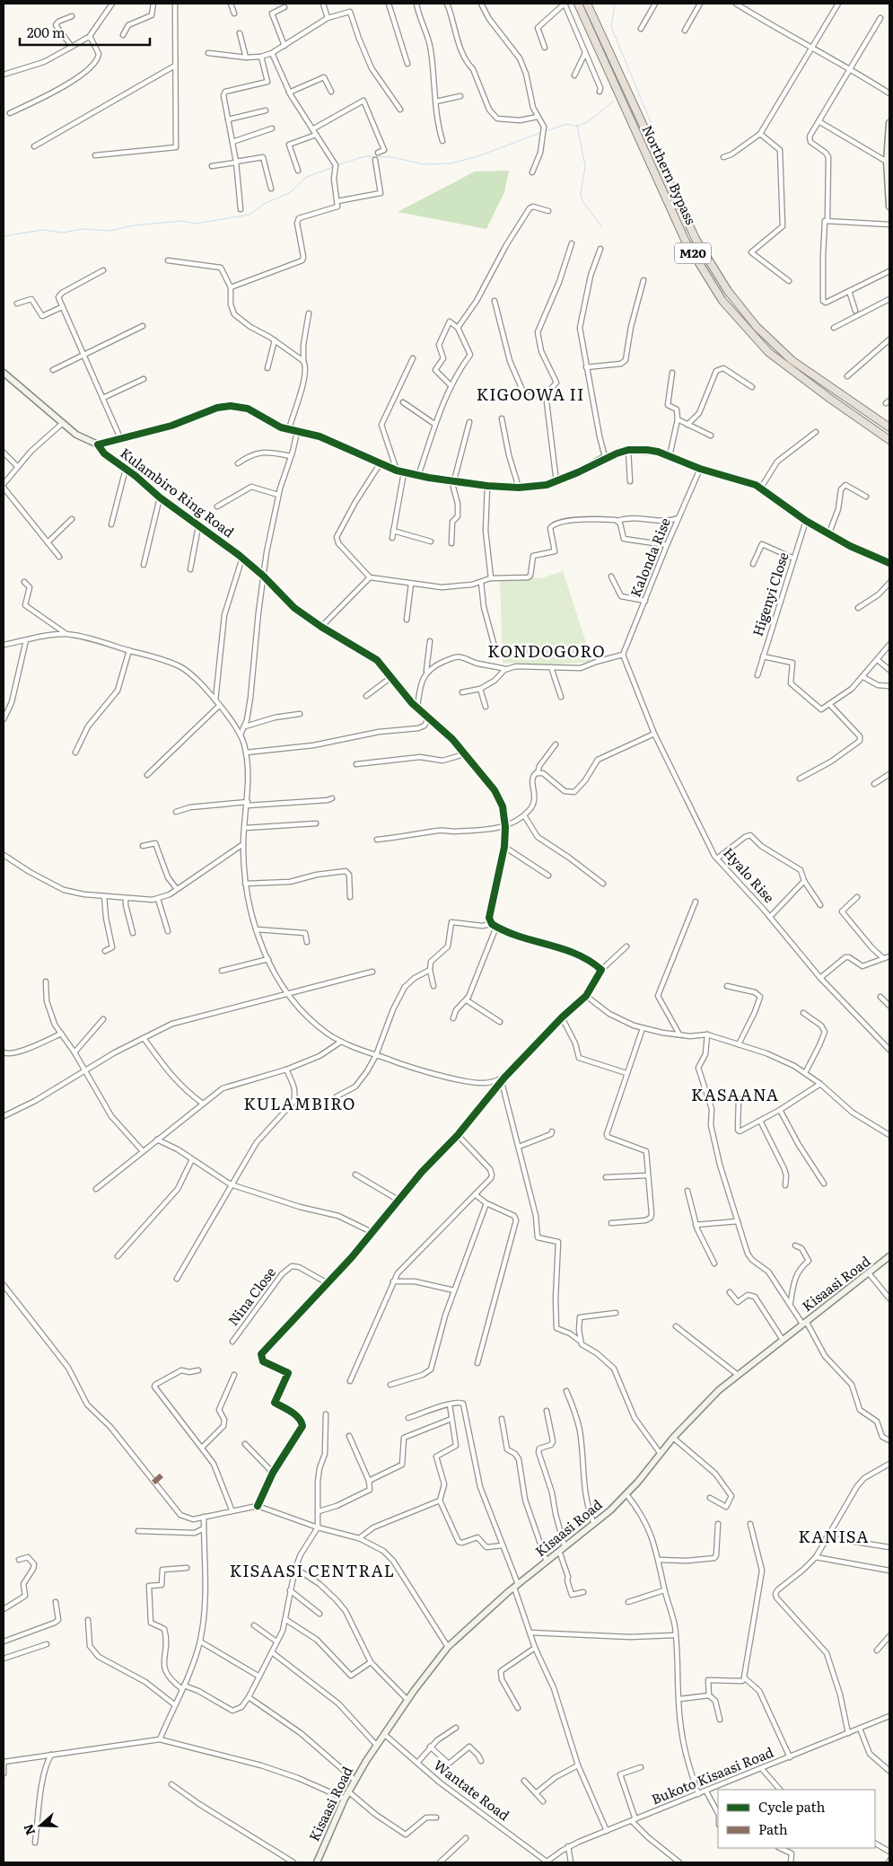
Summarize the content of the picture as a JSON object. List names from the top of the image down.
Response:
{
  "streets": {
    "highway": ["Northern Bypass", "M20"],
    "street": [
      "Kulambiro Ring Road",
      "Kalonda Rise",
      "Higenyi Close",
      "Hyalo Rise",
      "Kisaasi Road",
      "Nina Close",
      "Bukoto Kisaasi Road",
      "Wantate Road"
    ]
  },
  "crossings": [
    ["Kulambiro Ring Road", "Kalonda Rise"],
    ["Kulambiro Ring Road", "Higenyi Close"],
    ["Kalonda Rise", "Hyalo Rise"],
    ["Kisaasi Road", "Wantate Road"],
    ["Bukoto Kisaasi Road", "Wantate Road"]
  ],
  "districts": [
    "KIGOOWA II",
    "KONDOGORO",
    "KASAANA",
    "KULAMBIRO",
    "KANISA",
    "KISAASI CENTRAL"
  ],
  "legend": ["Cycle path", "Path"],
  "scale_bar": "200 m",
  "north": "left"
}
